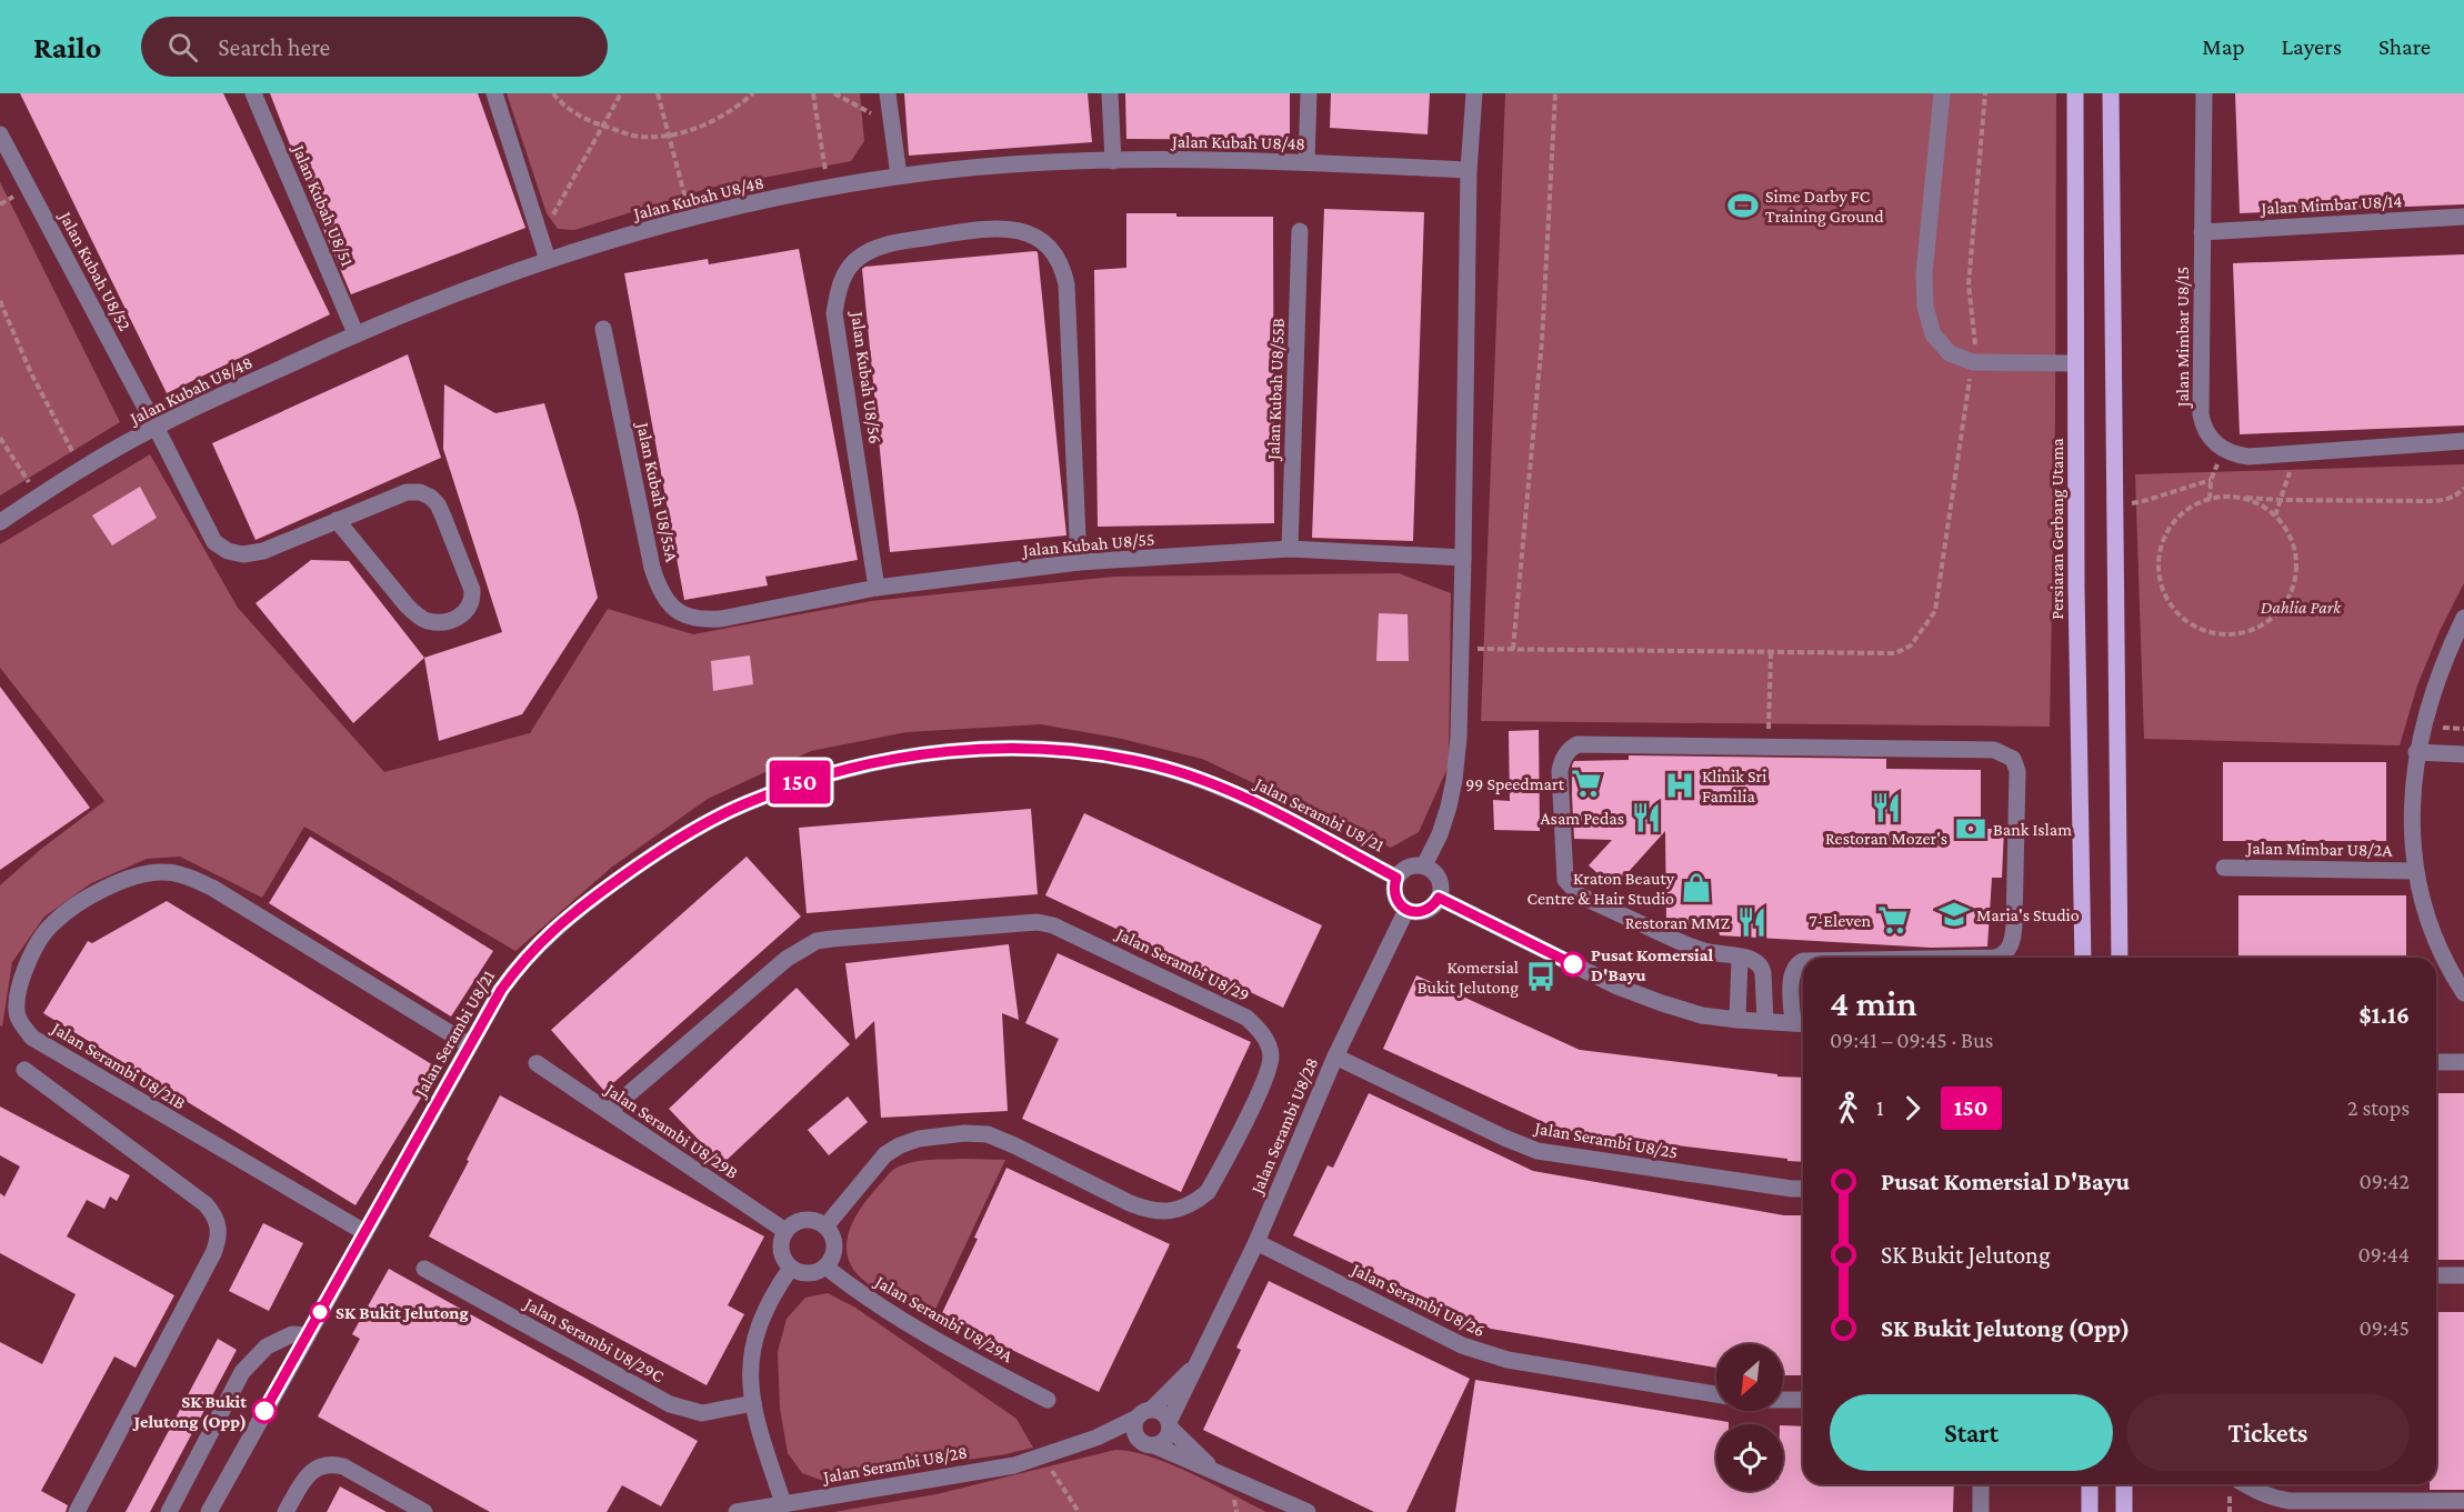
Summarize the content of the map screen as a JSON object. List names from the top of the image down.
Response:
{
  "streets": {
    "main road": ["Persiaran Gerbang Utama"],
    "street": [
      "Jalan Kubah U8/48",
      "Jalan Mimbar U8/14",
      "Jalan Kubah U8/51",
      "Jalan Kubah U8/52",
      "Jalan Mimbar U8/15",
      "Jalan Kubah U8/56",
      "Jalan Kubah U8/55B",
      "Jalan Kubah U8/55A",
      "Jalan Kubah U8/55",
      "Jalan Serambi U8/21",
      "Jalan Mimbar U8/2A",
      "Jalan Serambi U8/29",
      "Jalan Serambi U8/21B",
      "Jalan Serambi U8/28",
      "Jalan Serambi U8/29B",
      "Jalan Serambi U8/25",
      "Jalan Serambi U8/26",
      "Jalan Serambi U8/29A",
      "Jalan Serambi U8/29C"
    ]
  },
  "crossings": [
    ["Jalan Kubah U8/48", "Jalan Kubah U8/51"],
    ["Jalan Kubah U8/48", "Jalan Kubah U8/52"],
    ["Jalan Mimbar U8/14", "Jalan Mimbar U8/15"],
    ["Jalan Kubah U8/56", "Jalan Kubah U8/55"],
    ["Jalan Kubah U8/55B", "Jalan Kubah U8/55"],
    ["Jalan Kubah U8/55A", "Jalan Kubah U8/55"],
    ["Jalan Serambi U8/21", "Jalan Serambi U8/21B"],
    ["Jalan Serambi U8/21", "Jalan Serambi U8/28"],
    ["Jalan Serambi U8/29", "Jalan Serambi U8/29B"],
    ["Jalan Serambi U8/29", "Jalan Serambi U8/29A"],
    ["Jalan Serambi U8/28", "Jalan Serambi U8/25"],
    ["Jalan Serambi U8/28", "Jalan Serambi U8/26"],
    ["Jalan Serambi U8/29B", "Jalan Serambi U8/29A"]
  ],
  "parks": ["Dahlia Park"],
  "places": {
    "sports": ["Sime Darby FC Training Ground"],
    "supermarket": ["99 Speedmart", "7-Eleven"],
    "hospital": ["Klinik Sri Familia"],
    "restaurant": ["Restoran Mozer's", "Asam Pedas", "Restoran MMZ"],
    "bank": ["Bank Islam"],
    "shop": ["Kraton Beauty Centre & Hair Studio"],
    "school or university": ["Maria's Studio"],
    "other": ["Pusat Komersial D'Bayu", "SK Bukit Jelutong", "SK Bukit Jelutong (Opp)"],
    "bus stop": ["Komersial Bukit Jelutong"]
  },
  "lines": ["bus line 150"],
  "north": "bottom left",
  "page": {
    "header": "Railo",
    "search": "Search here",
    "nav": ["Map", "Layers", "Share"],
    "on_map": "150",
    "heading": ["4 min", "09:41 – 09:45 · Bus", "$1.16"],
    "legs": ["1", "150", "2 stops"],
    "list": [
      {
        "name": "Pusat Komersial D'Bayu",
        "value": "09:42"
      },
      {
        "name": "SK Bukit Jelutong",
        "value": "09:44"
      },
      {
        "name": "SK Bukit Jelutong (Opp)",
        "value": "09:45"
      }
    ],
    "buttons": ["Start", "Tickets"]
  }
}
